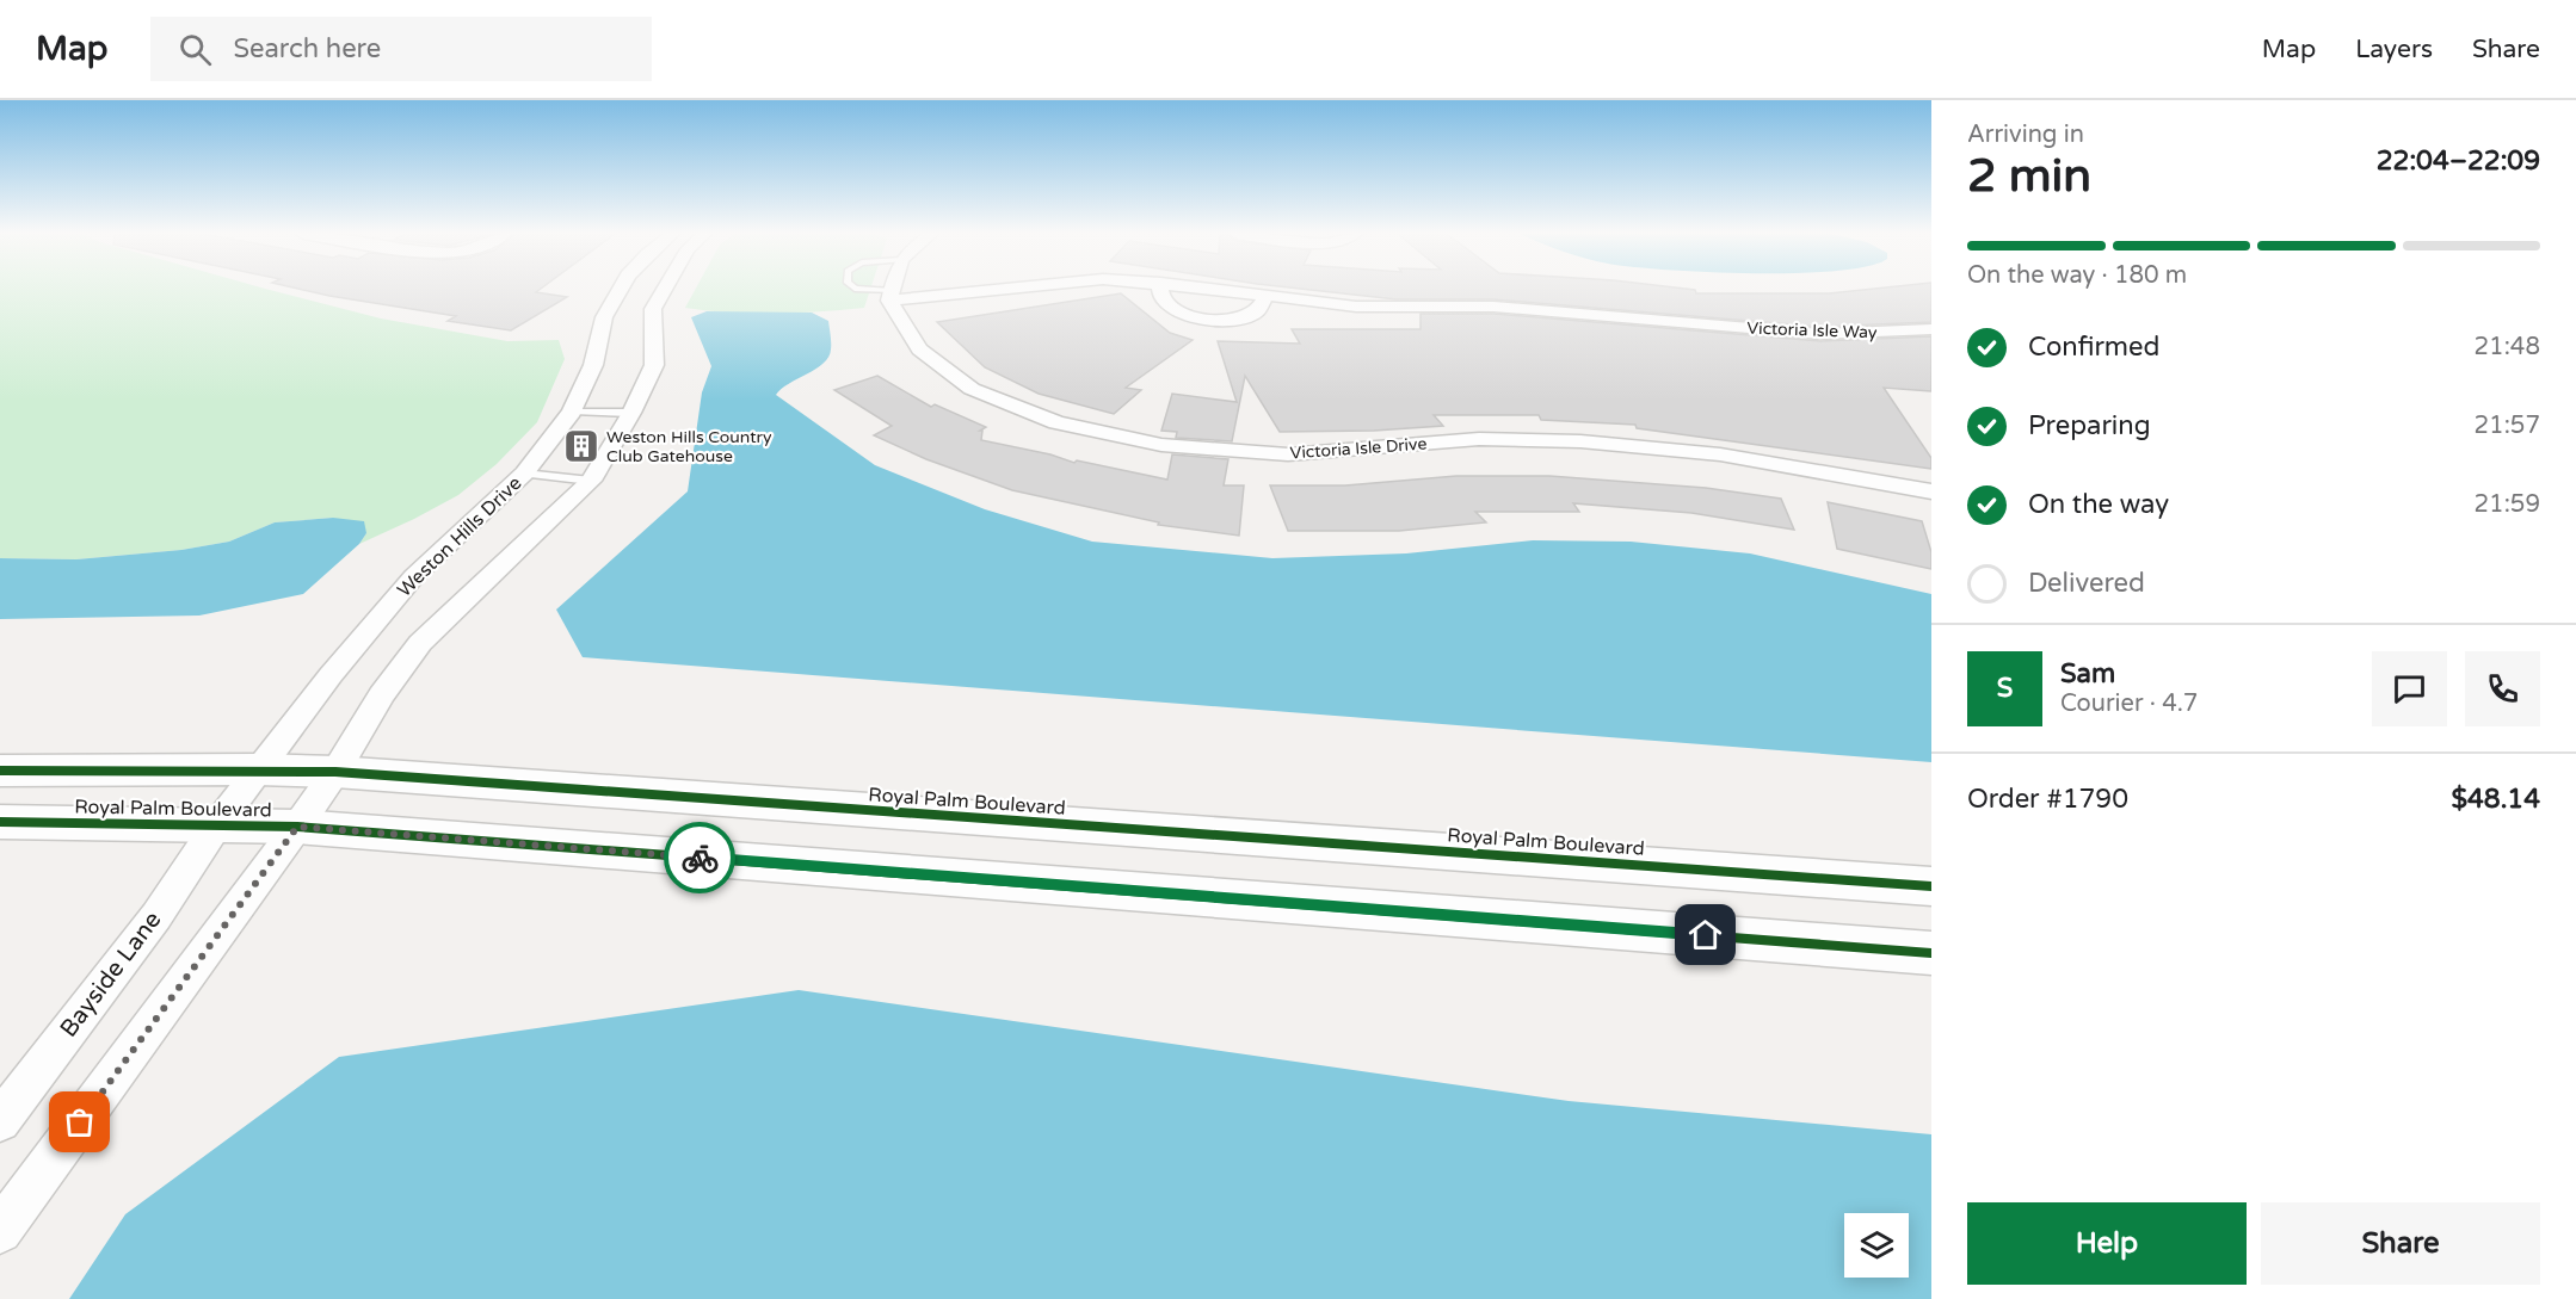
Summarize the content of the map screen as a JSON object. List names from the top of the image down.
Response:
{
  "streets": {
    "main road": ["Royal Palm Boulevard"],
    "street": [
      "Victoria Isle Way",
      "Victoria Isle Drive",
      "Weston Hills Drive",
      "Bayside Lane"
    ]
  },
  "crossings": [
    ["Victoria Isle Way", "Victoria Isle Drive"],
    ["Weston Hills Drive", "Royal Palm Boulevard"],
    ["Weston Hills Drive", "Bayside Lane"],
    ["Royal Palm Boulevard", "Bayside Lane"]
  ],
  "places": {
    "building": ["Weston Hills Country Club Gatehouse"]
  },
  "page": {
    "header": "Map",
    "search": "Search here",
    "nav": ["Map", "Layers", "Share"],
    "heading": ["2 min", "Arriving in", "22:04–22:09"],
    "panel": [
      "Sam",
      "Courier · 4.7",
      "Order #1790",
      "$48.14"
    ],
    "bar": "On the way · 180 m",
    "list": [
      ["Confirmed", "21:48"],
      ["Preparing", "21:57"],
      ["On the way", "21:59"],
      "Delivered"
    ],
    "round": "S",
    "buttons": ["Help", "Share"]
  }
}
